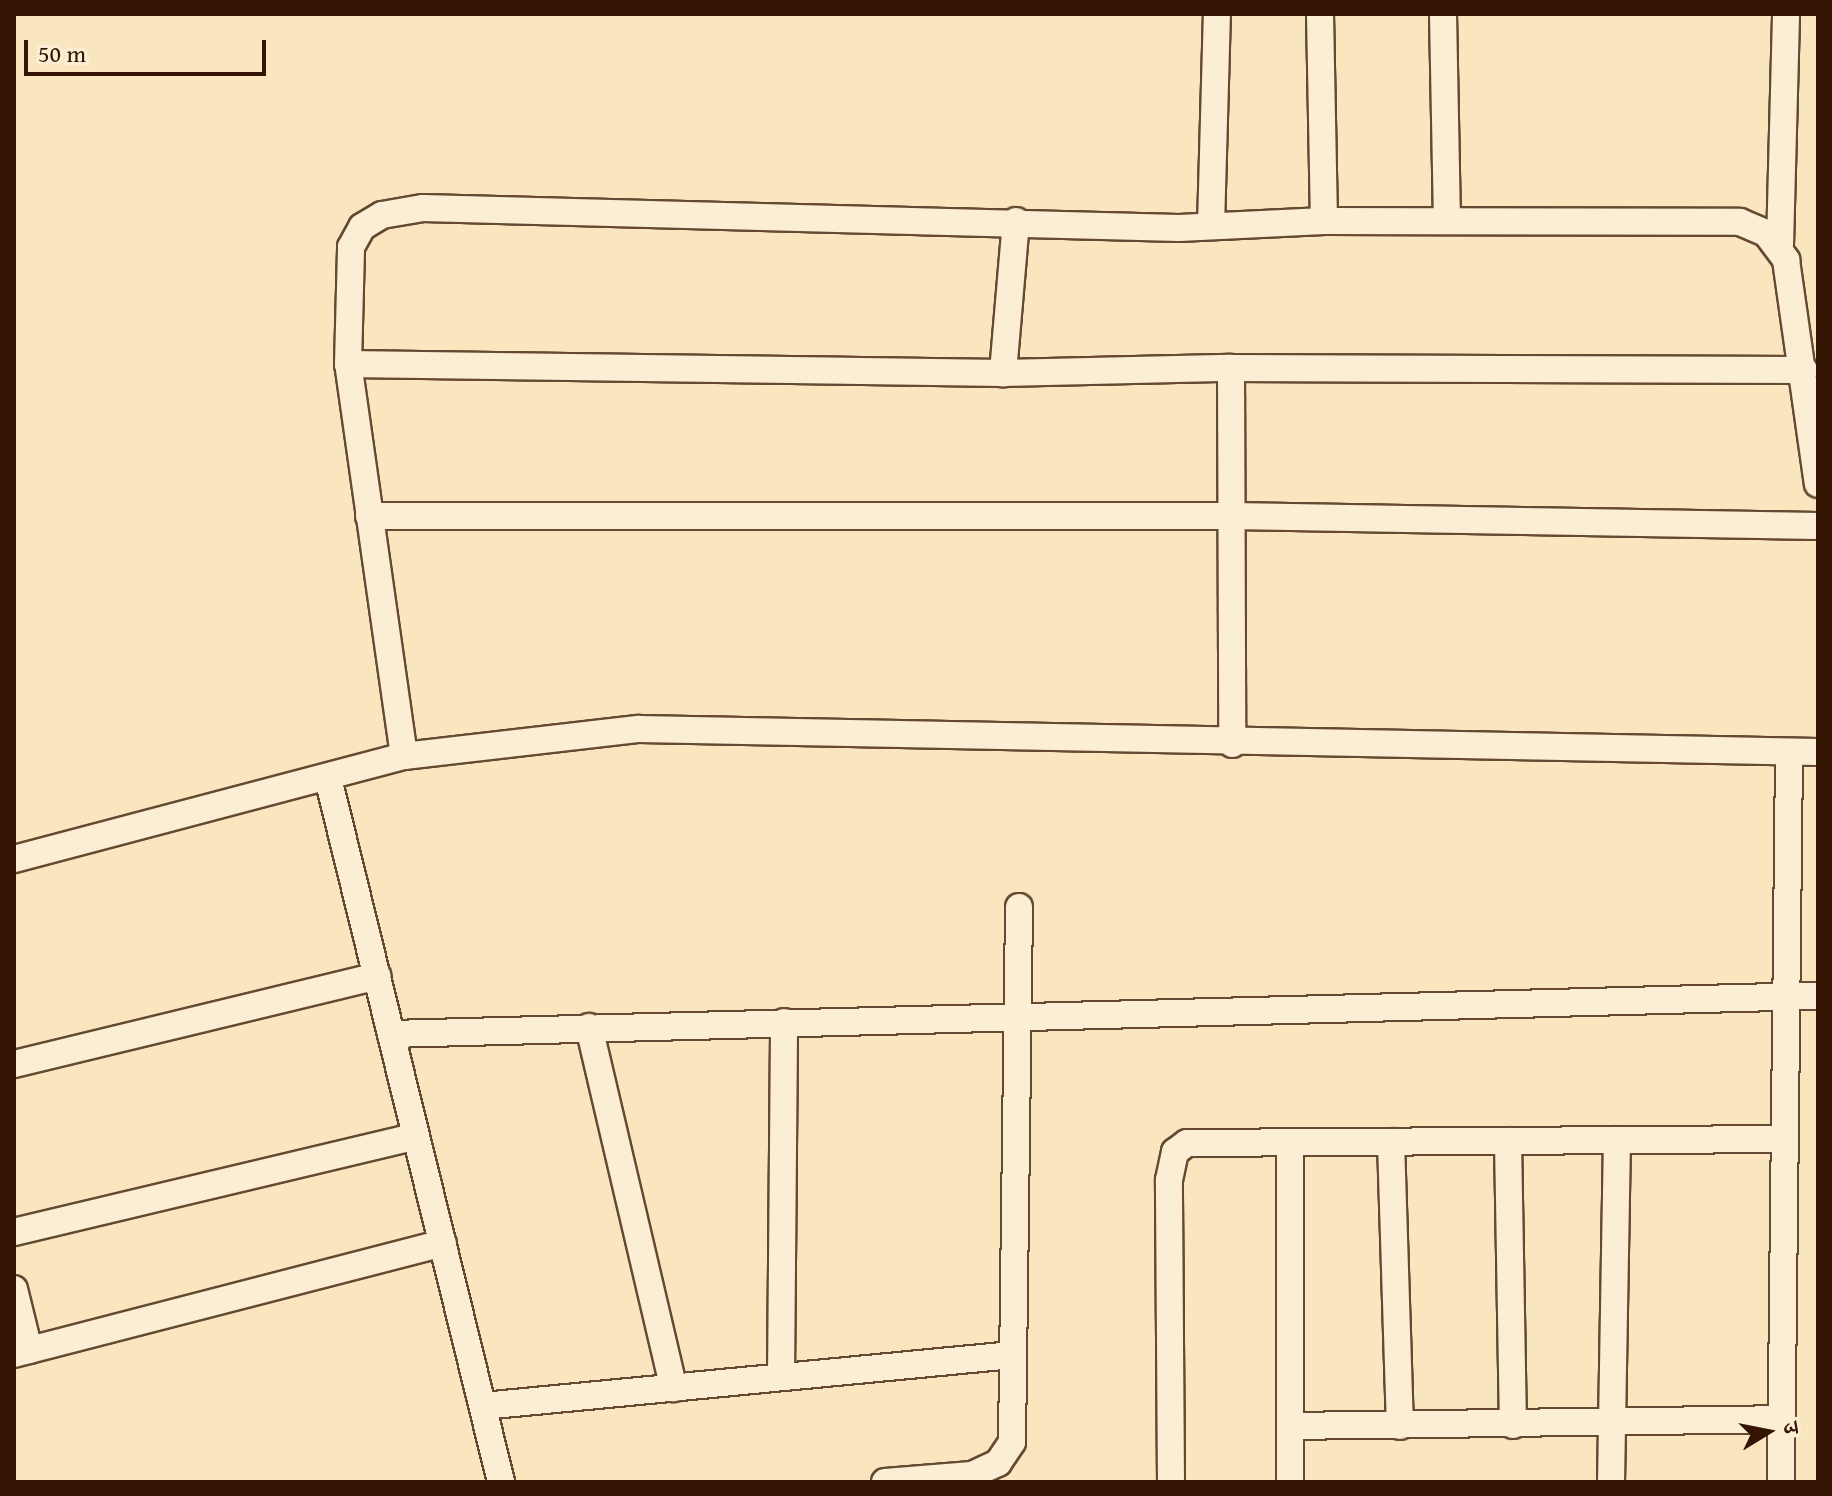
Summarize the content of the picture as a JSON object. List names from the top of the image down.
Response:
{
  "scale_bar": "50 m",
  "north": "right"
}
